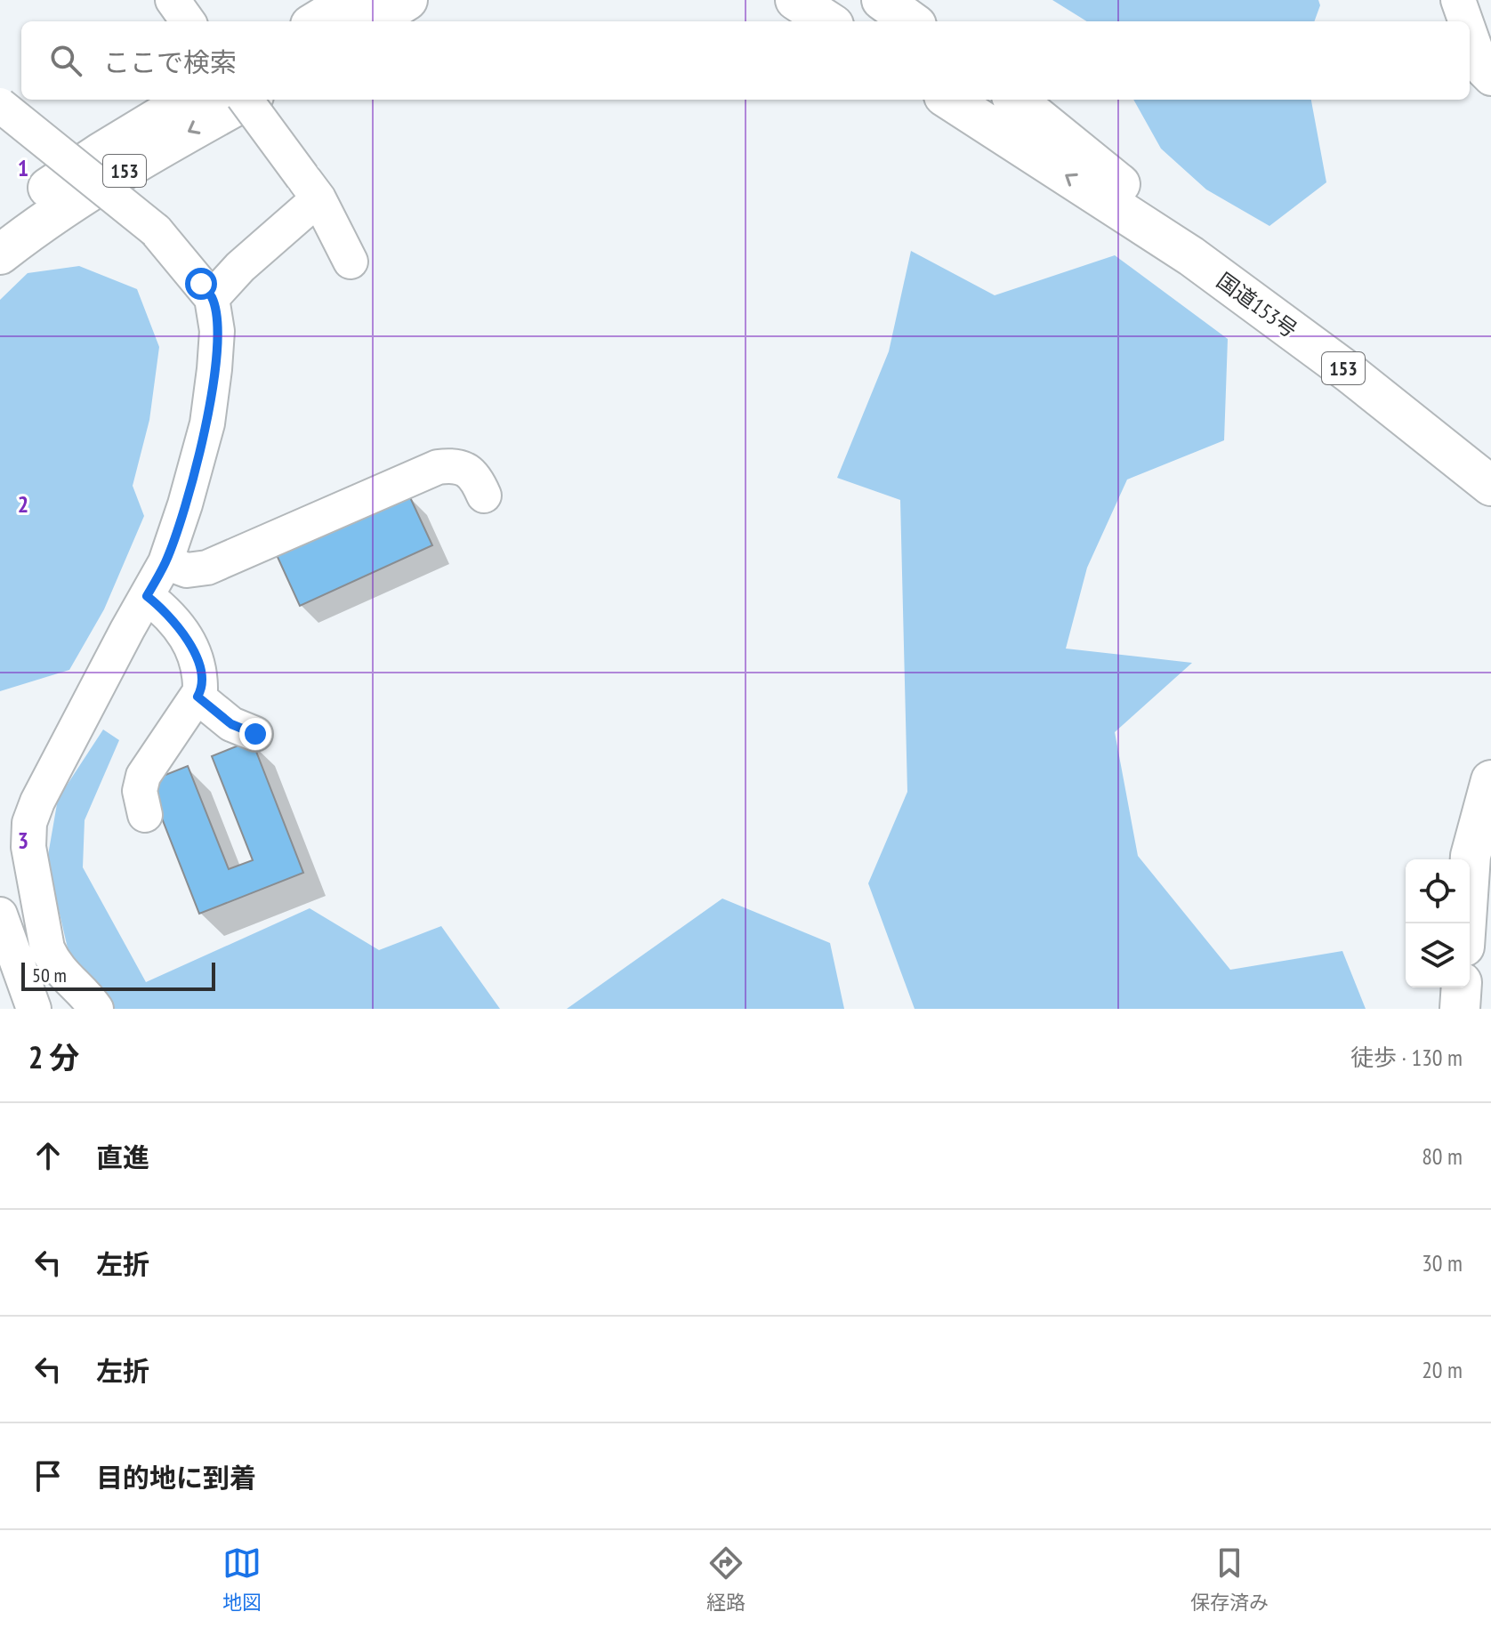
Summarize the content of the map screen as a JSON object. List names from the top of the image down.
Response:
{
  "streets": {
    "main road": ["153", "国道153号"]
  },
  "scale_bar": "50 m",
  "page": {
    "search": "ここで検索",
    "scale": "50 m",
    "heading": ["2 分", "徒歩 · 130 m"],
    "list": [
      ["直進", "80 m"],
      ["左折", "30 m"],
      ["左折", "20 m"],
      "目的地に到着"
    ],
    "nav": ["地図", "経路", "保存済み"]
  },
  "grid": {
    "rows": ["1", "2", "3"]
  }
}
